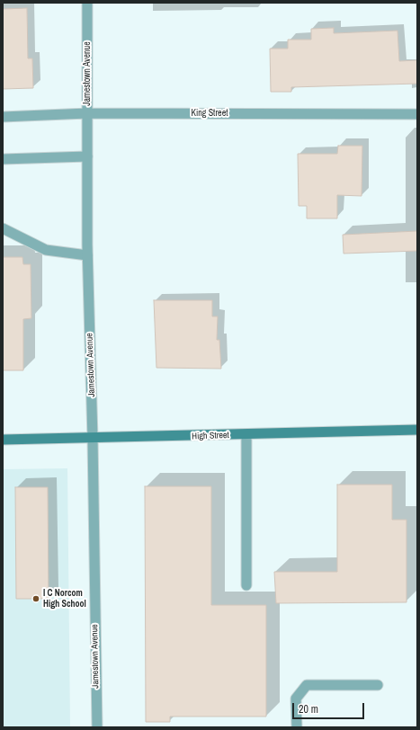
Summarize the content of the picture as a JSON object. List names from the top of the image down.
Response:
{
  "streets": {
    "main road": ["High Street"],
    "street": ["Jamestown Avenue", "King Street"]
  },
  "crossings": [
    ["Jamestown Avenue", "King Street"],
    ["Jamestown Avenue", "High Street"]
  ],
  "places": ["I C Norcom High School"],
  "scale_bar": "20 m"
}
